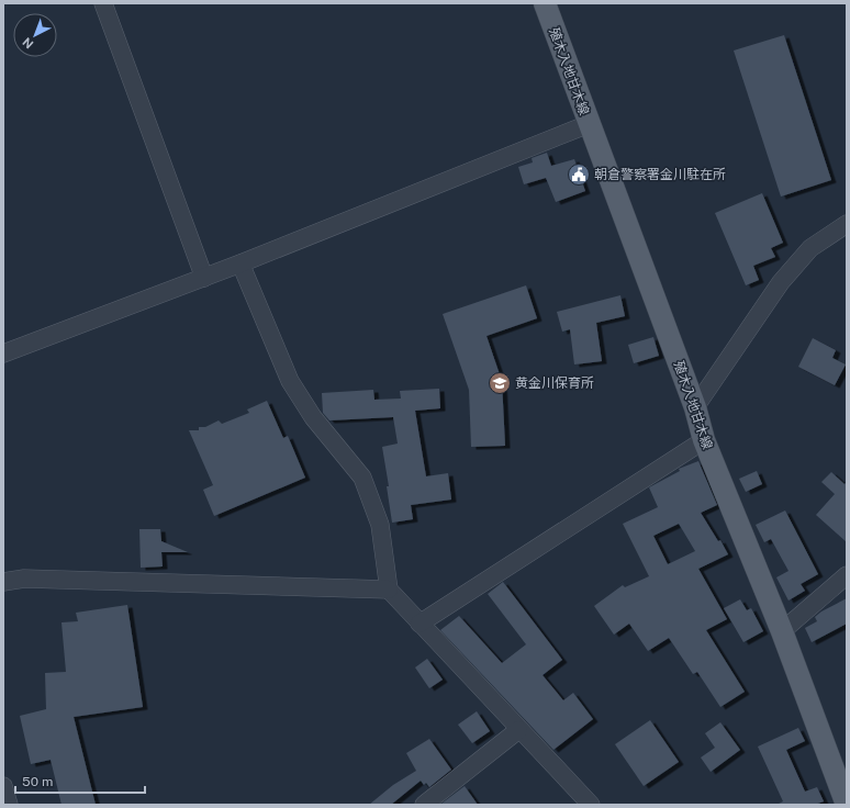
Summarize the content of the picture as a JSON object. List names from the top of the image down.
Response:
{
  "streets": {
    "main road": ["殖木入地甘木線"]
  },
  "places": {
    "public building": ["朝倉警察署金川駐在所"],
    "school or university": ["黄金川保育所"]
  },
  "scale_bar": "50 m",
  "north": "bottom left"
}
